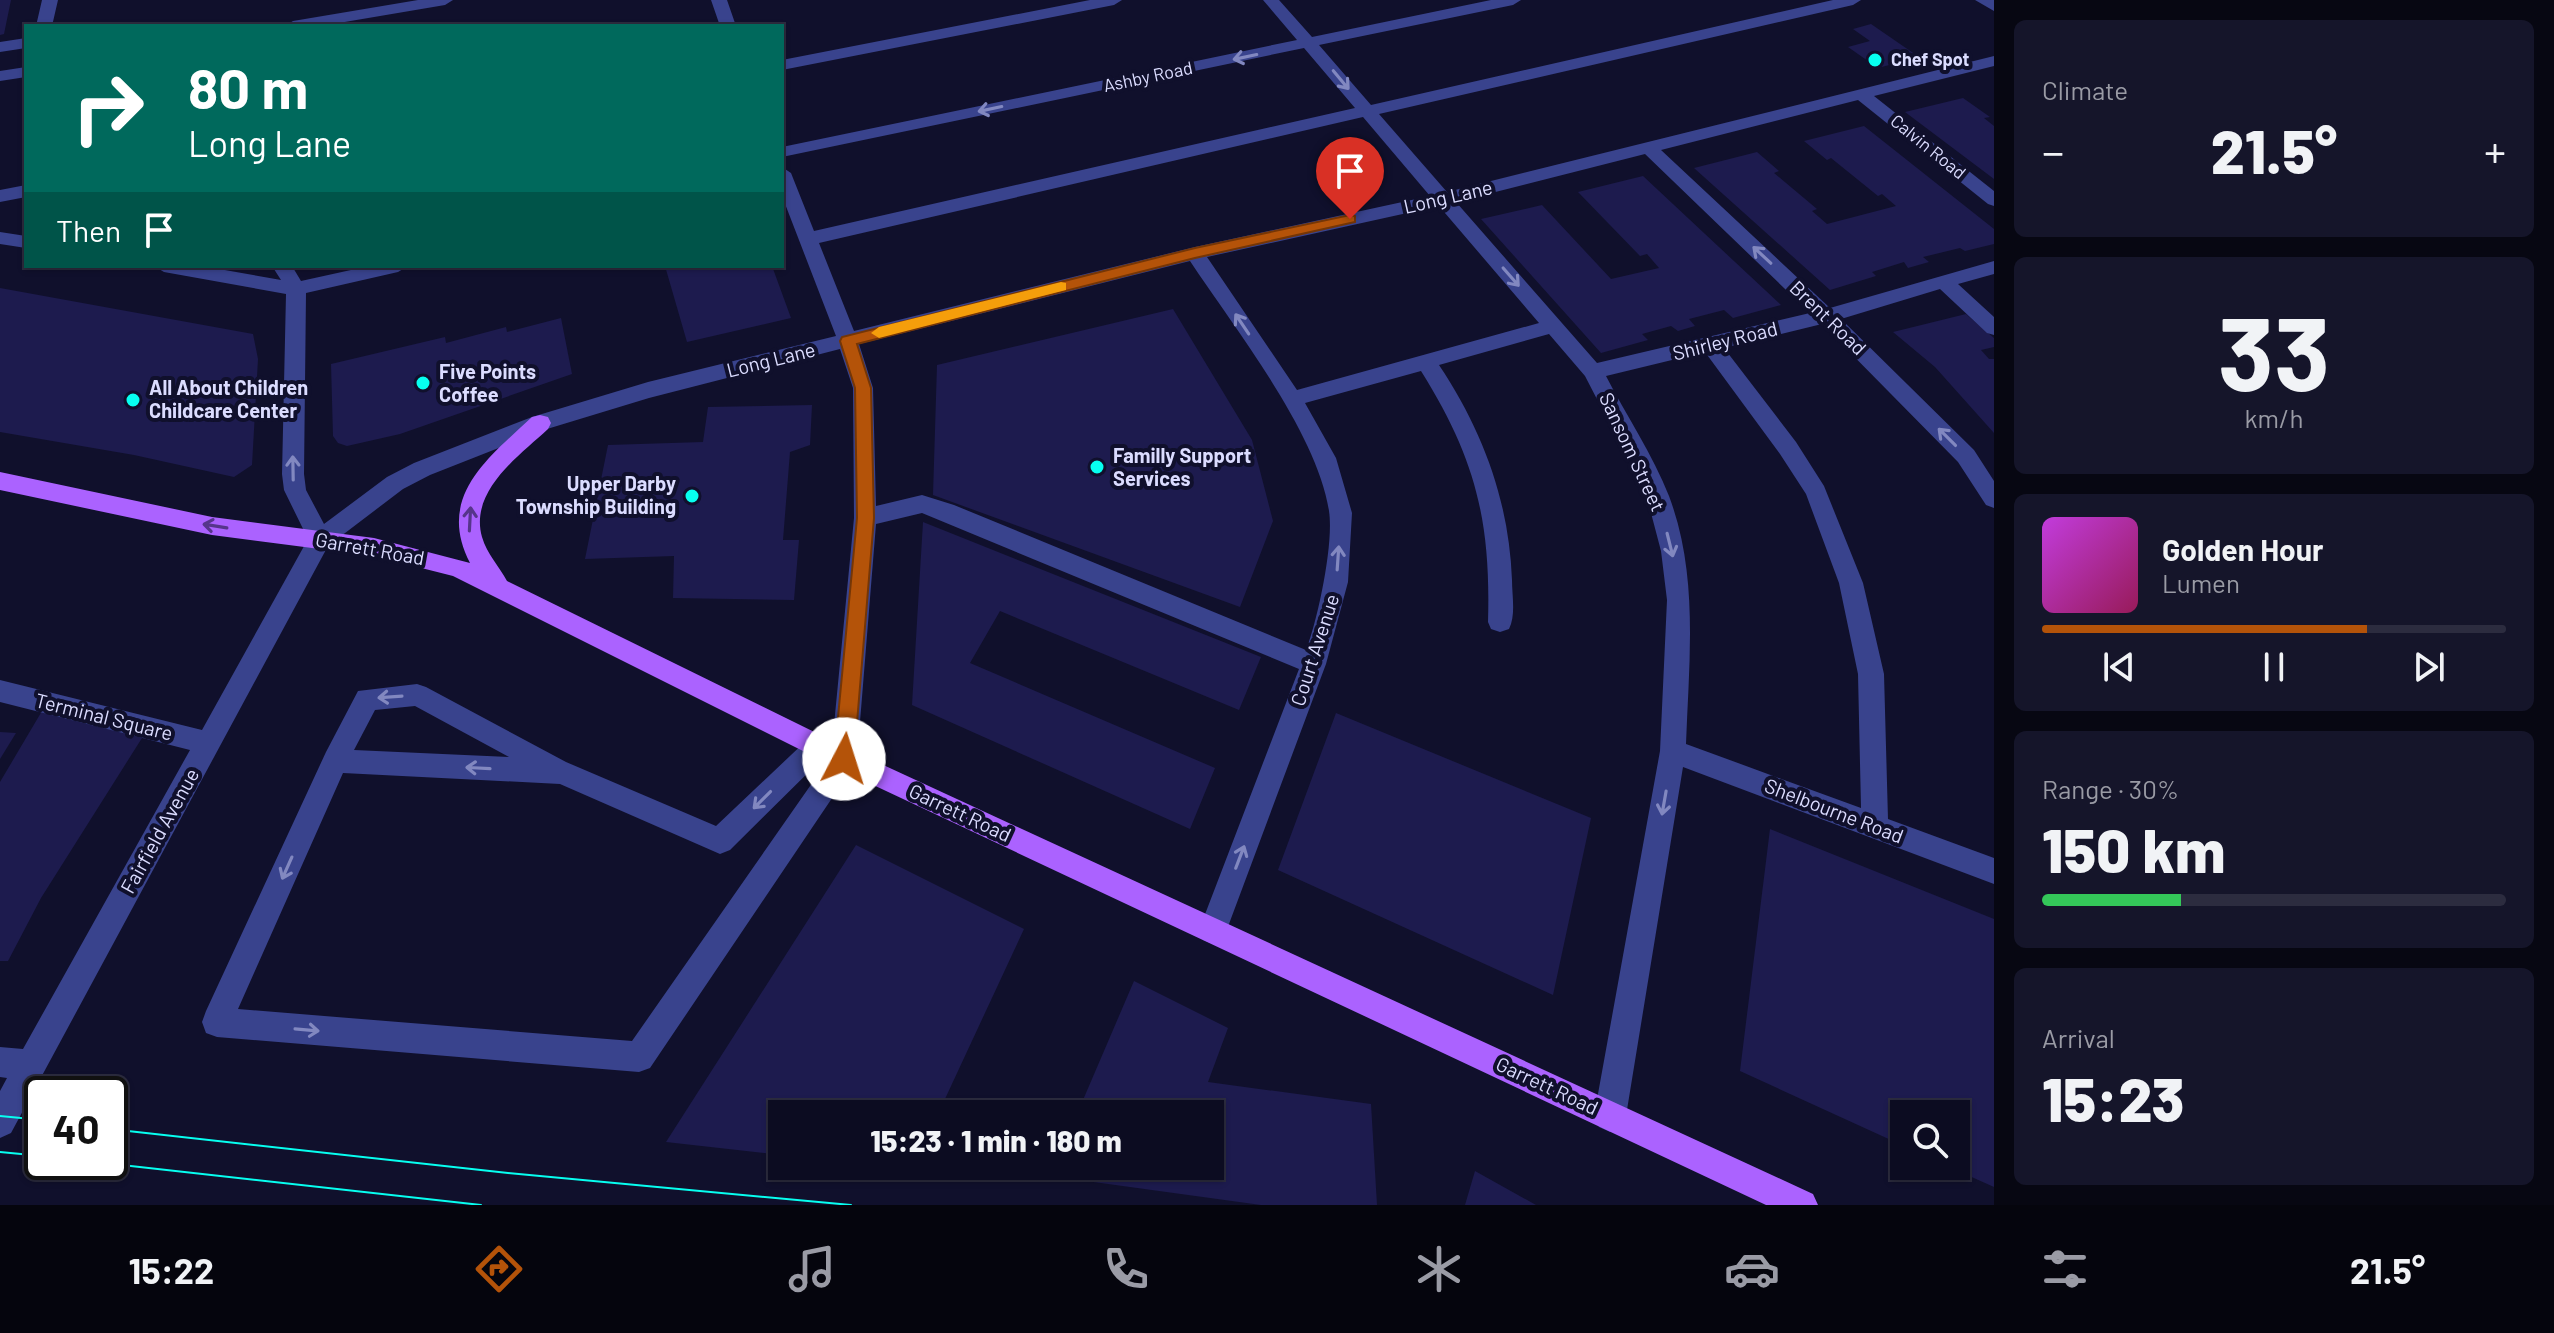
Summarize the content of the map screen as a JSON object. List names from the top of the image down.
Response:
{
  "streets": {
    "main road": ["Garrett Road"],
    "street": [
      "Ashby Road",
      "Calvin Road",
      "Long Lane",
      "Brent Road",
      "Shirley Road",
      "Sansom Street",
      "Court Avenue",
      "Terminal Square",
      "Shelbourne Road",
      "Fairfield Avenue"
    ]
  },
  "crossings": [
    ["Ashby Road", "Sansom Street"],
    ["Calvin Road", "Long Lane"],
    ["Long Lane", "Brent Road"],
    ["Long Lane", "Sansom Street"],
    ["Long Lane", "Garrett Road"],
    ["Long Lane", "Court Avenue"],
    ["Long Lane", "Fairfield Avenue"],
    ["Brent Road", "Shirley Road"],
    ["Shirley Road", "Sansom Street"],
    ["Sansom Street", "Garrett Road"],
    ["Sansom Street", "Shelbourne Road"],
    ["Garrett Road", "Court Avenue"],
    ["Garrett Road", "Fairfield Avenue"],
    ["Terminal Square", "Fairfield Avenue"]
  ],
  "one_way": ["Brent Road"],
  "places": [
    "Chef Spot",
    "Five Points Coffee",
    "All About Children Childcare Center",
    "Familly Support Services",
    "Upper Darby Township Building"
  ],
  "page": {
    "tile": [
      "Climate",
      ["33", "km/h"],
      ["Range · 30%", "150 km"],
      ["Arrival", "15:23"]
    ],
    "turn": ["80 m", "Long Lane"],
    "heat": ["−", "21.5°", "+"],
    "then": "Then",
    "song": ["Golden Hour", "Lumen"],
    "limit": "40",
    "trip": "15:23 · 1 min · 180 m",
    "tabs": ["15:22", "21.5°"]
  }
}
